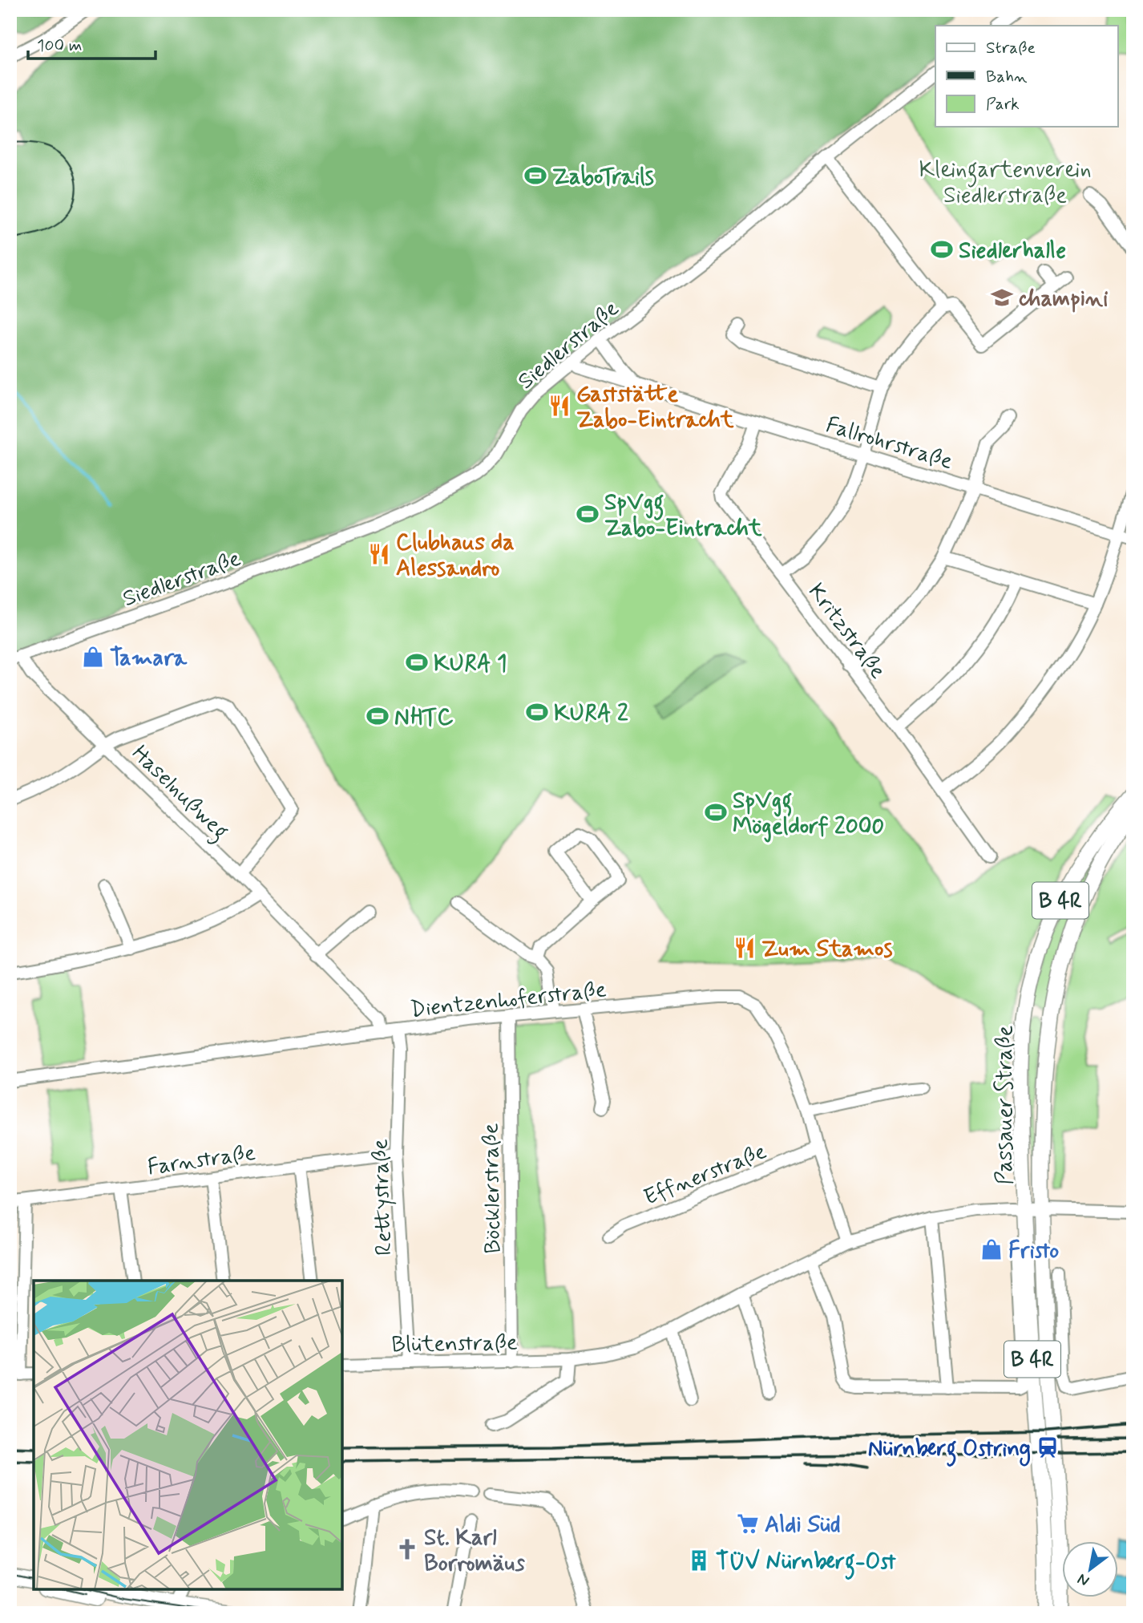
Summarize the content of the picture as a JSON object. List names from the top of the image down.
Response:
{
  "streets": {
    "main road": ["B 4R", "Passauer Straße"],
    "street": [
      "Siedlerstraße",
      "Fallrohrstraße",
      "Kritzstraße",
      "Haselnußweg",
      "Dientzenhoferstraße",
      "Farnstraße",
      "Effnerstraße",
      "Böcklerstraße",
      "Rettystraße",
      "Blütenstraße"
    ]
  },
  "crossings": [
    ["Siedlerstraße", "Fallrohrstraße"],
    ["Siedlerstraße", "Haselnußweg"],
    ["Fallrohrstraße", "Kritzstraße"],
    ["Haselnußweg", "Dientzenhoferstraße"],
    ["B 4R", "Passauer Straße"],
    ["B 4R", "Blütenstraße"],
    ["Dientzenhoferstraße", "Effnerstraße"],
    ["Dientzenhoferstraße", "Böcklerstraße"],
    ["Dientzenhoferstraße", "Rettystraße"],
    ["Dientzenhoferstraße", "Blütenstraße"],
    ["Passauer Straße", "Blütenstraße"],
    ["Farnstraße", "Rettystraße"],
    ["Böcklerstraße", "Blütenstraße"],
    ["Rettystraße", "Blütenstraße"]
  ],
  "parks": ["Kleingartenverein Siedlerstraße"],
  "places": {
    "sports": [
      "ZaboTrails",
      "Siedlerhalle",
      "SpVgg Zabo-Eintracht",
      "KURA 1",
      "KURA 2",
      "NHTC",
      "SpVgg Mögeldorf 2000"
    ],
    "school or university": ["champini"],
    "restaurant": ["Gaststätte Zabo-Eintracht", "Clubhaus da Alessandro", "Zum Stamos"],
    "shop": ["Tamara", "Fristo"],
    "station": ["Nürnberg Ostring"],
    "supermarket": ["Aldi Süd"],
    "church": ["St. Karl Borromäus"],
    "building": ["TÜV Nürnberg-Ost"]
  },
  "legend": ["Straße", "Bahn", "Park"],
  "scale_bar": "100 m",
  "north": "bottom left"
}
